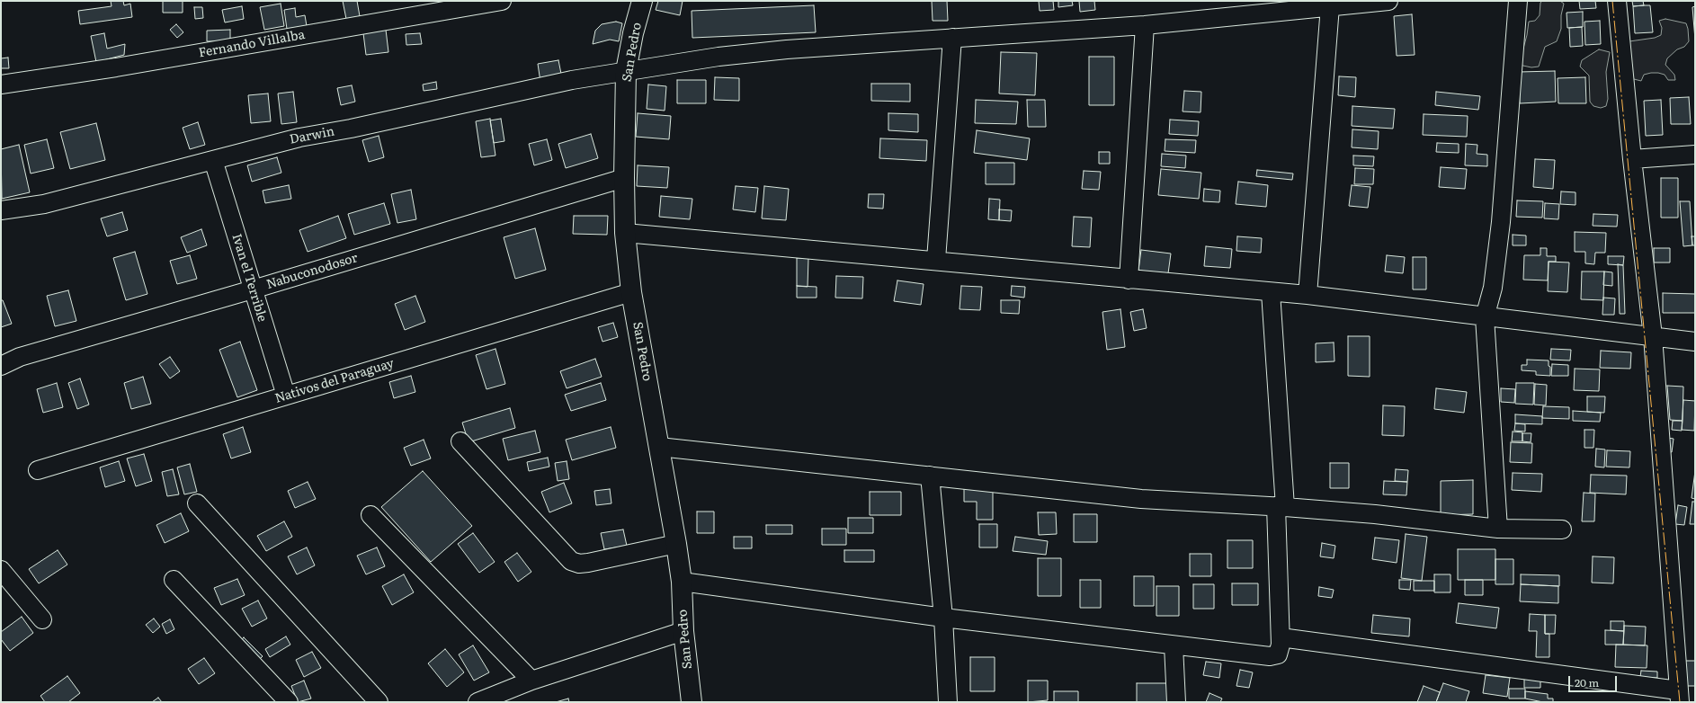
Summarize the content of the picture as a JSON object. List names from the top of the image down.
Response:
{
  "streets": {
    "main road": ["San Pedro"],
    "street": [
      "Fernando Villalba",
      "Darwin",
      "Nabuconodosor",
      "Ivan el Terrible",
      "Nativos del Paraguay"
    ]
  },
  "crossings": [
    ["San Pedro", "Darwin"],
    ["San Pedro", "Nabuconodosor"],
    ["San Pedro", "Nativos del Paraguay"],
    ["Darwin", "Ivan el Terrible"],
    ["Nabuconodosor", "Ivan el Terrible"],
    ["Ivan el Terrible", "Nativos del Paraguay"]
  ],
  "scale_bar": "20 m"
}
